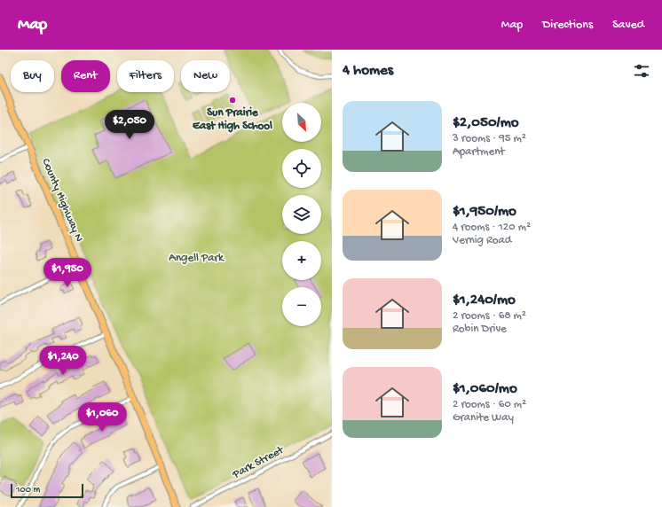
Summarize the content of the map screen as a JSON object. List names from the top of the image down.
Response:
{
  "streets": {
    "main road": ["County Highway N"],
    "street": ["Park Street"]
  },
  "parks": ["Angell Park"],
  "places": ["Sun Prairie East High School"],
  "scale_bar": "100 m",
  "north": "bottom right",
  "page": {
    "header": "Map",
    "nav": ["Map", "Directions", "Saved"],
    "heading": "4 homes",
    "chip": [
      "Buy",
      "Rent",
      "Filters",
      "New"
    ],
    "list": [
      {
        "name": "$2,050/mo",
        "note": "3 rooms · 95 m² · Apartment"
      },
      {
        "name": "$1,950/mo",
        "note": "4 rooms · 120 m² · Vernig Road"
      },
      {
        "name": "$1,240/mo",
        "note": "2 rooms · 68 m² · Robin Drive"
      },
      {
        "name": "$1,060/mo",
        "note": "2 rooms · 60 m² · Granite Way"
      }
    ],
    "map_buttons": ["+", "−"],
    "price": [
      "$2,050",
      "$1,950",
      "$1,240",
      "$1,060"
    ],
    "scale": "100 m"
  }
}
